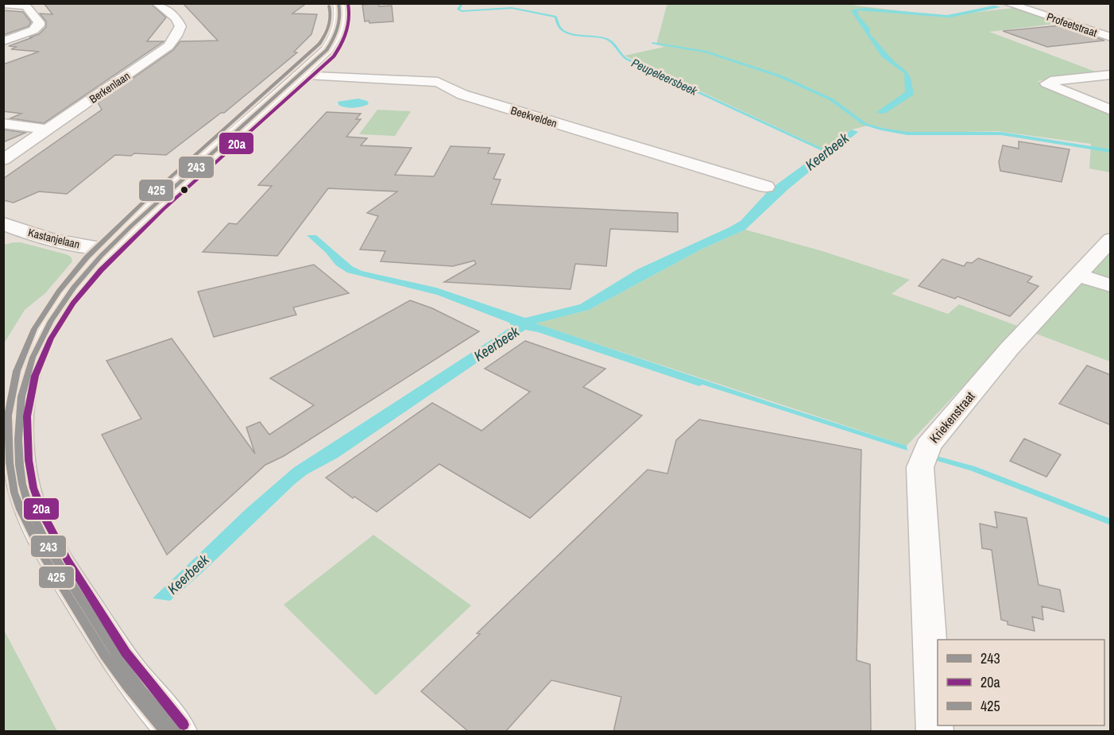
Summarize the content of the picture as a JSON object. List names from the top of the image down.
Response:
{
  "streets": {
    "street": [
      "Profeetstraat",
      "Berkenlaan",
      "Beekvelden",
      "Kastanjelaan",
      "Kriekenstraat"
    ]
  },
  "water": ["Peupeleersbeek", "Keerbeek"],
  "lines": ["transit line 243", "transit line 20a", "transit line 425"],
  "legend": ["243", "20a", "425"]
}
